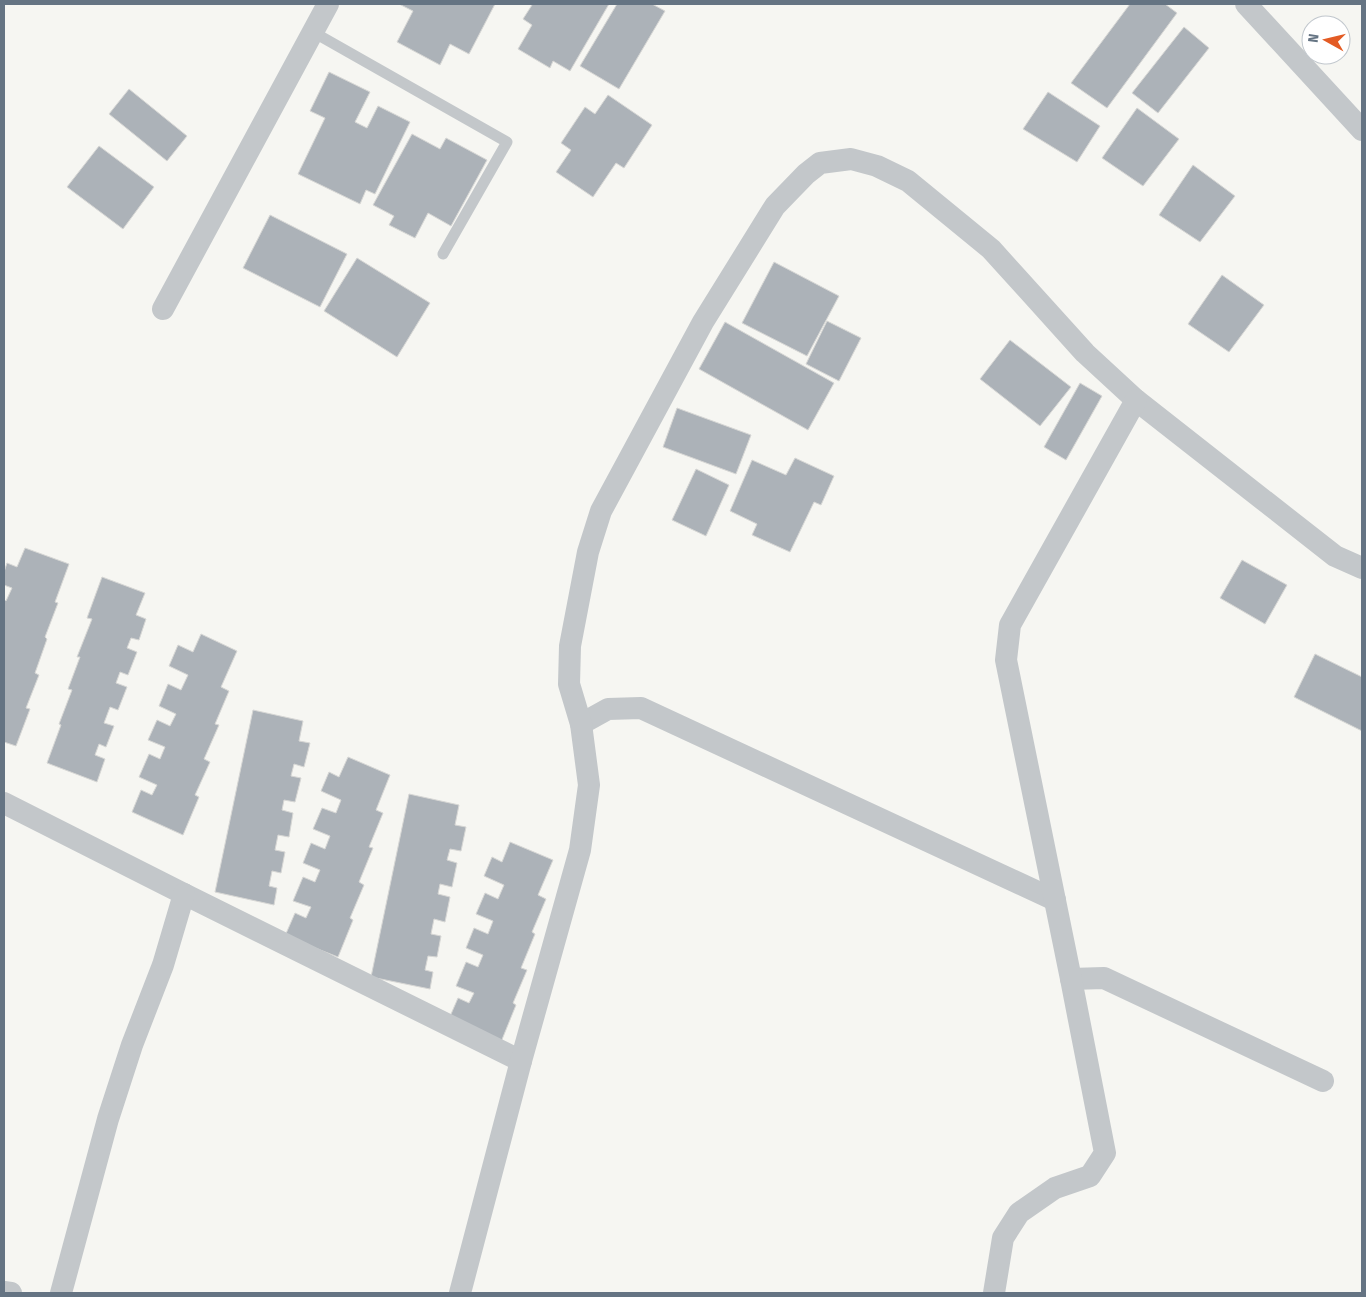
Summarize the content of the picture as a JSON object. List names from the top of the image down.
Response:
{
  "north": "left"
}
